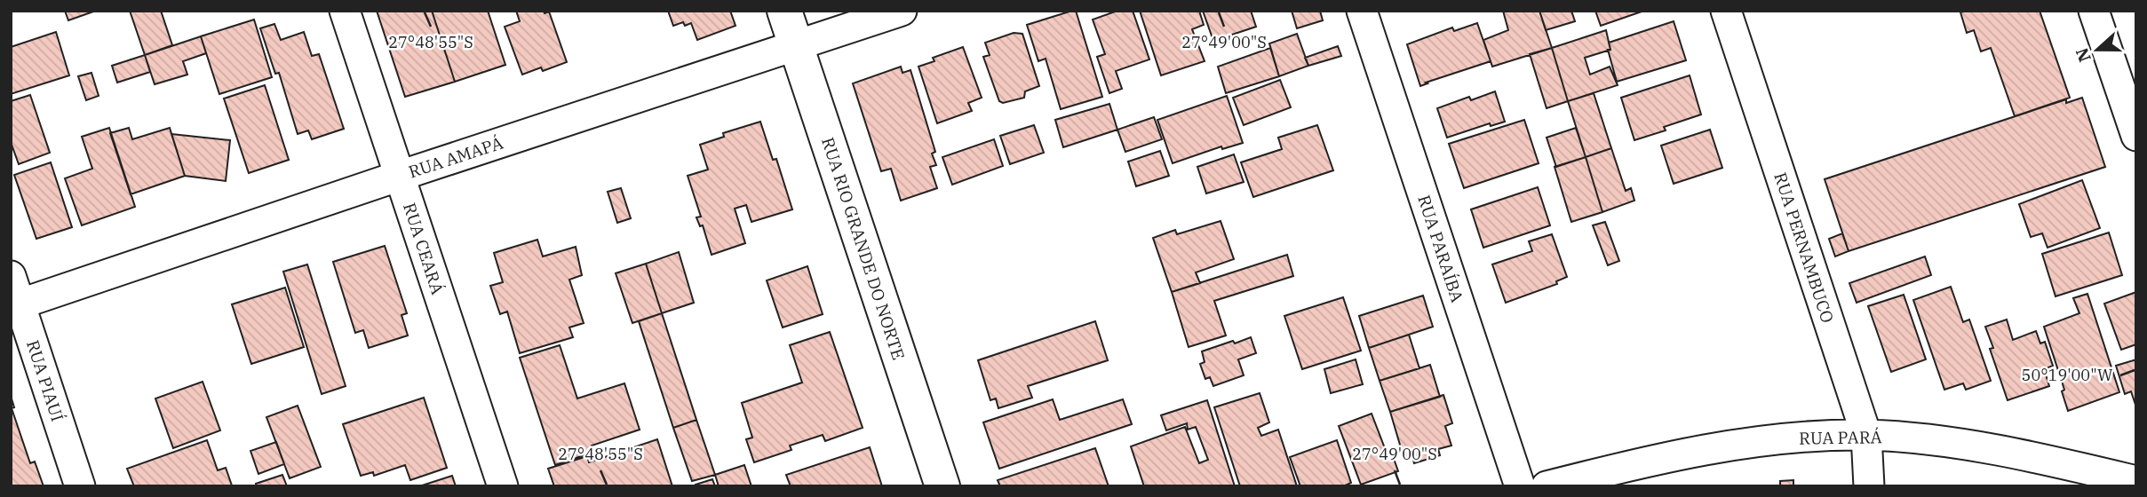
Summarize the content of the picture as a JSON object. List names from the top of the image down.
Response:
{
  "streets": {
    "main road": ["RUA RIO GRANDE DO NORTE"],
    "street": [
      "RUA AMAPÁ",
      "RUA PERNAMBUCO",
      "RUA CEARÁ",
      "RUA PARAÍBA",
      "RUA PIAUÍ",
      "RUA PARÁ"
    ]
  },
  "crossings": [
    ["RUA AMAPÁ", "RUA CEARÁ"],
    ["RUA AMAPÁ", "RUA RIO GRANDE DO NORTE"],
    ["RUA AMAPÁ", "RUA PIAUÍ"],
    ["RUA PERNAMBUCO", "RUA PARÁ"]
  ],
  "north": "left",
  "coordinates": ["27°48'55\"S", "27°49'00\"S", "50°19'00\"W"]
}
